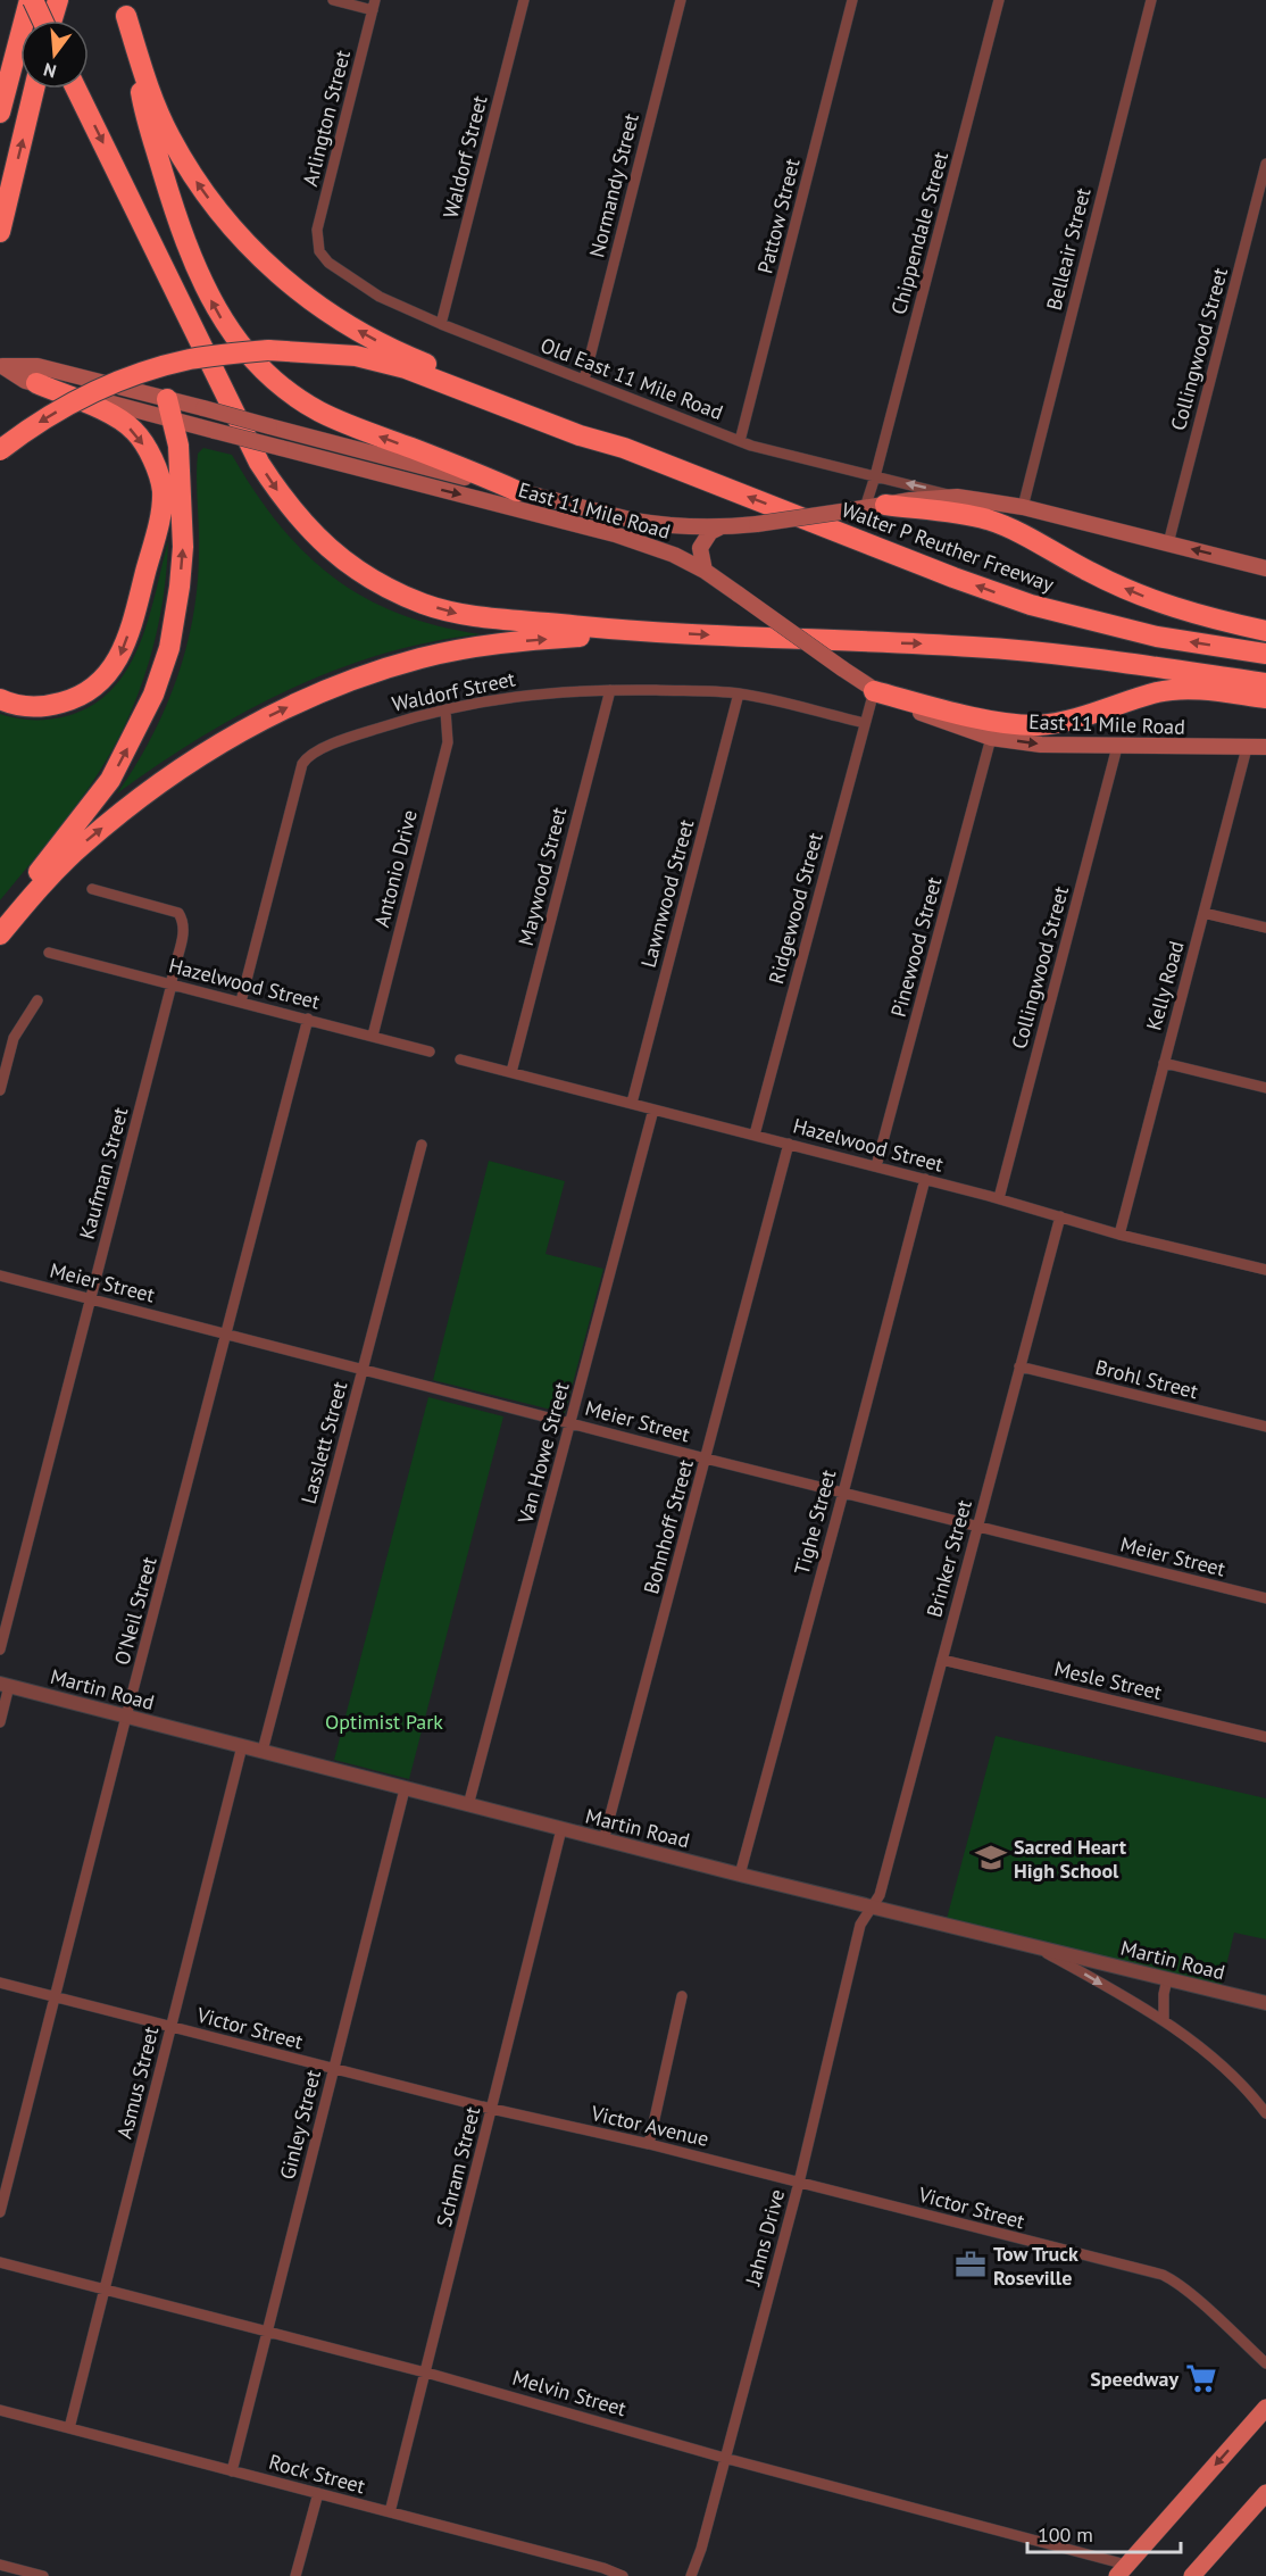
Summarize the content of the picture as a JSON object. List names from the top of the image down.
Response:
{
  "streets": {
    "highway": ["Walter P Reuther Freeway"],
    "main road": ["East 11 Mile Road"],
    "street": [
      "Arlington Street",
      "Waldorf Street",
      "Normandy Street",
      "Pattow Street",
      "Chippendale Street",
      "Belleair Street",
      "Collingwood Street",
      "Old East 11 Mile Road",
      "Antonio Drive",
      "Maywood Street",
      "Lawnwood Street",
      "Ridgewood Street",
      "Pinewood Street",
      "Hazelwood Street",
      "Kelly Road",
      "Kaufman Street",
      "Meier Street",
      "Brohl Street",
      "Lasslett Street",
      "Van Howe Street",
      "Tighe Street",
      "Bohnhoff Street",
      "Brinker Street",
      "O'Neil Street",
      "Mesle Street",
      "Martin Road",
      "Victor Street",
      "Asmus Street",
      "Ginley Street",
      "Victor Avenue",
      "Schram Street",
      "Jahns Drive",
      "Melvin Street",
      "Rock Street"
    ]
  },
  "crossings": [
    ["Arlington Street", "Old East 11 Mile Road"],
    ["Waldorf Street", "Old East 11 Mile Road"],
    ["Waldorf Street", "Antonio Drive"],
    ["Waldorf Street", "Maywood Street"],
    ["Waldorf Street", "Lawnwood Street"],
    ["Waldorf Street", "Ridgewood Street"],
    ["Waldorf Street", "Hazelwood Street"],
    ["Normandy Street", "Old East 11 Mile Road"],
    ["Pattow Street", "Old East 11 Mile Road"],
    ["Chippendale Street", "Old East 11 Mile Road"],
    ["Chippendale Street", "East 11 Mile Road"],
    ["Belleair Street", "East 11 Mile Road"],
    ["Collingwood Street", "East 11 Mile Road"],
    ["Collingwood Street", "Hazelwood Street"],
    ["Old East 11 Mile Road", "East 11 Mile Road"],
    ["East 11 Mile Road", "Ridgewood Street"],
    ["East 11 Mile Road", "Pinewood Street"],
    ["East 11 Mile Road", "Kelly Road"],
    ["Antonio Drive", "Hazelwood Street"],
    ["Maywood Street", "Hazelwood Street"],
    ["Lawnwood Street", "Hazelwood Street"],
    ["Ridgewood Street", "Hazelwood Street"],
    ["Pinewood Street", "Hazelwood Street"],
    ["Hazelwood Street", "Kelly Road"],
    ["Hazelwood Street", "Kaufman Street"],
    ["Hazelwood Street", "Van Howe Street"],
    ["Hazelwood Street", "Tighe Street"],
    ["Hazelwood Street", "Bohnhoff Street"],
    ["Hazelwood Street", "Brinker Street"],
    ["Hazelwood Street", "O'Neil Street"],
    ["Kaufman Street", "Meier Street"],
    ["Meier Street", "Lasslett Street"],
    ["Meier Street", "Van Howe Street"],
    ["Meier Street", "Tighe Street"],
    ["Meier Street", "Bohnhoff Street"],
    ["Meier Street", "Brinker Street"],
    ["Meier Street", "O'Neil Street"],
    ["Brohl Street", "Brinker Street"],
    ["Lasslett Street", "Martin Road"],
    ["Van Howe Street", "Martin Road"],
    ["Tighe Street", "Martin Road"],
    ["Bohnhoff Street", "Martin Road"],
    ["Brinker Street", "Mesle Street"],
    ["Brinker Street", "Martin Road"],
    ["Brinker Street", "Jahns Drive"],
    ["O'Neil Street", "Martin Road"],
    ["O'Neil Street", "Victor Street"],
    ["Martin Road", "Asmus Street"],
    ["Martin Road", "Ginley Street"],
    ["Martin Road", "Schram Street"],
    ["Martin Road", "Jahns Drive"],
    ["Victor Street", "Asmus Street"],
    ["Victor Street", "Ginley Street"],
    ["Victor Street", "Victor Avenue"],
    ["Victor Street", "Schram Street"],
    ["Victor Street", "Jahns Drive"],
    ["Asmus Street", "Melvin Street"],
    ["Asmus Street", "Rock Street"],
    ["Ginley Street", "Melvin Street"],
    ["Ginley Street", "Rock Street"],
    ["Victor Avenue", "Schram Street"],
    ["Victor Avenue", "Jahns Drive"],
    ["Schram Street", "Melvin Street"],
    ["Schram Street", "Rock Street"],
    ["Jahns Drive", "Melvin Street"]
  ],
  "parks": ["Optimist Park"],
  "places": {
    "school or university": ["Sacred Heart High School"],
    "office": ["Tow Truck Roseville"],
    "supermarket": ["Speedway"]
  },
  "scale_bar": "100 m",
  "north": "bottom"
}
